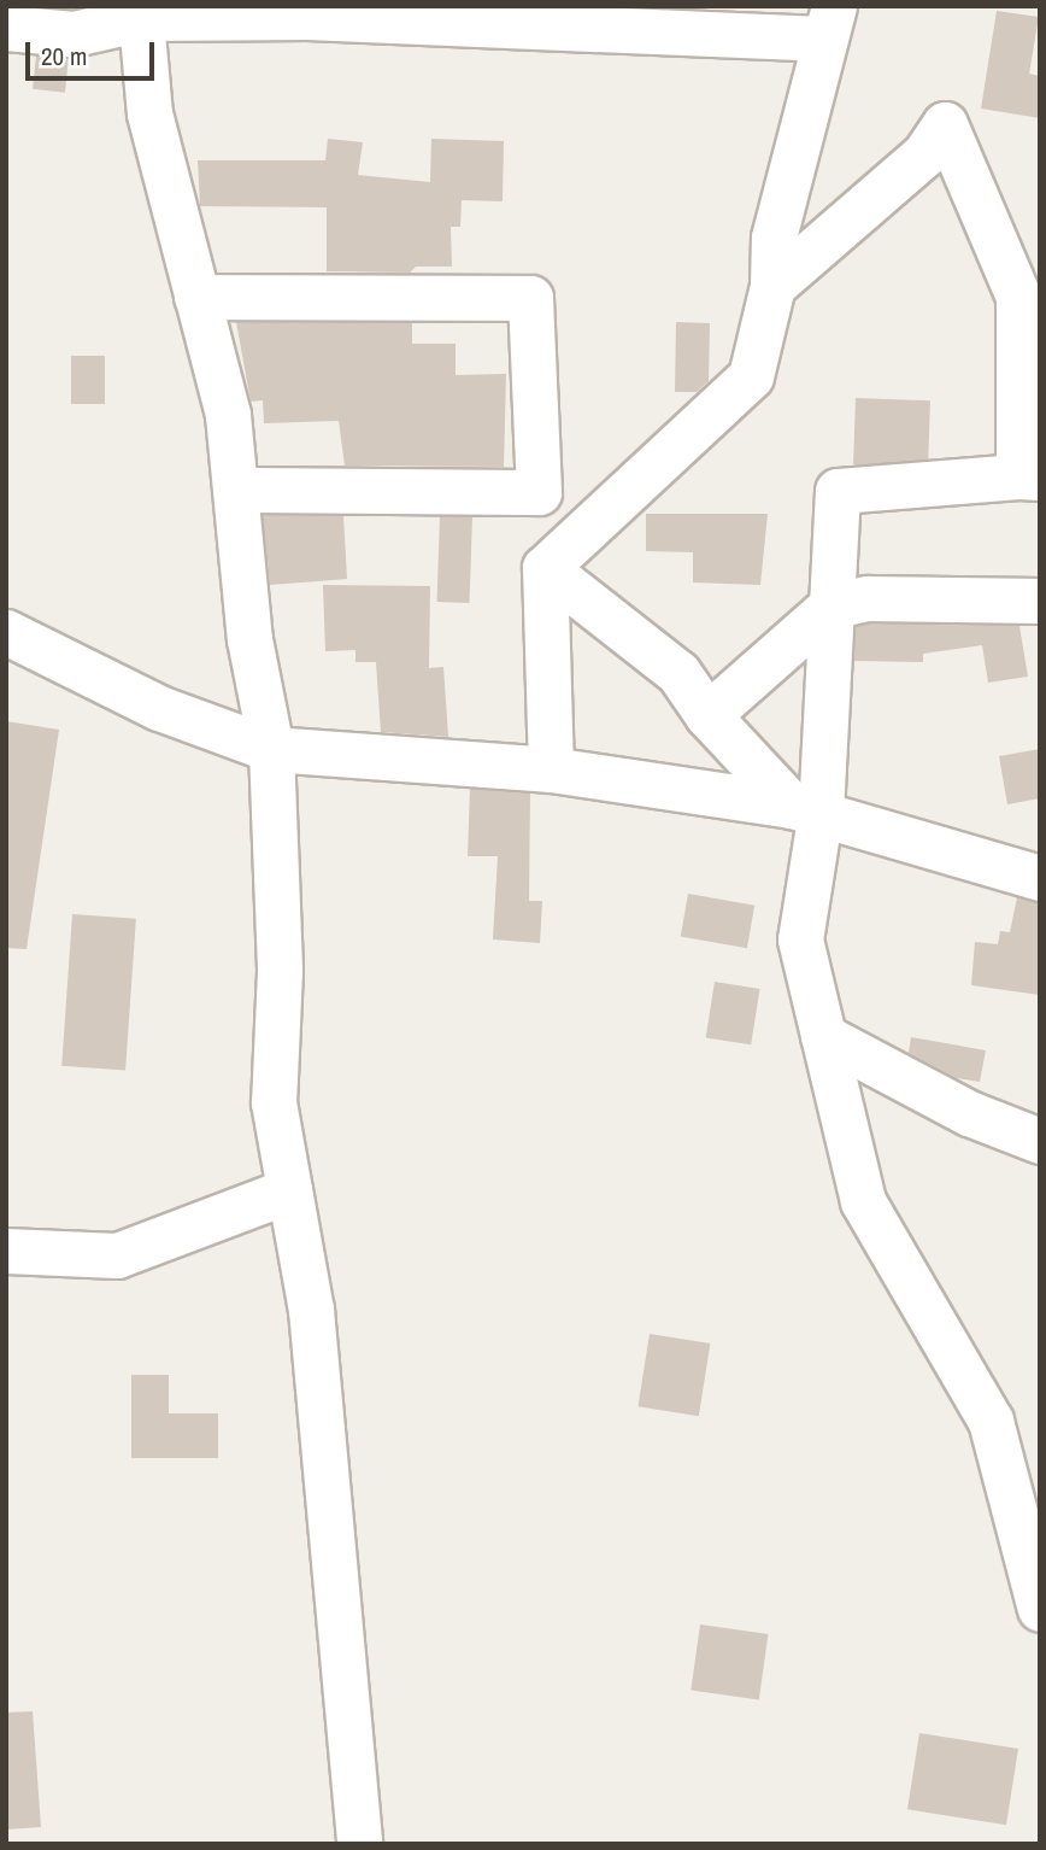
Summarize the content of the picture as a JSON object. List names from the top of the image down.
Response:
{
  "scale_bar": "20 m"
}
